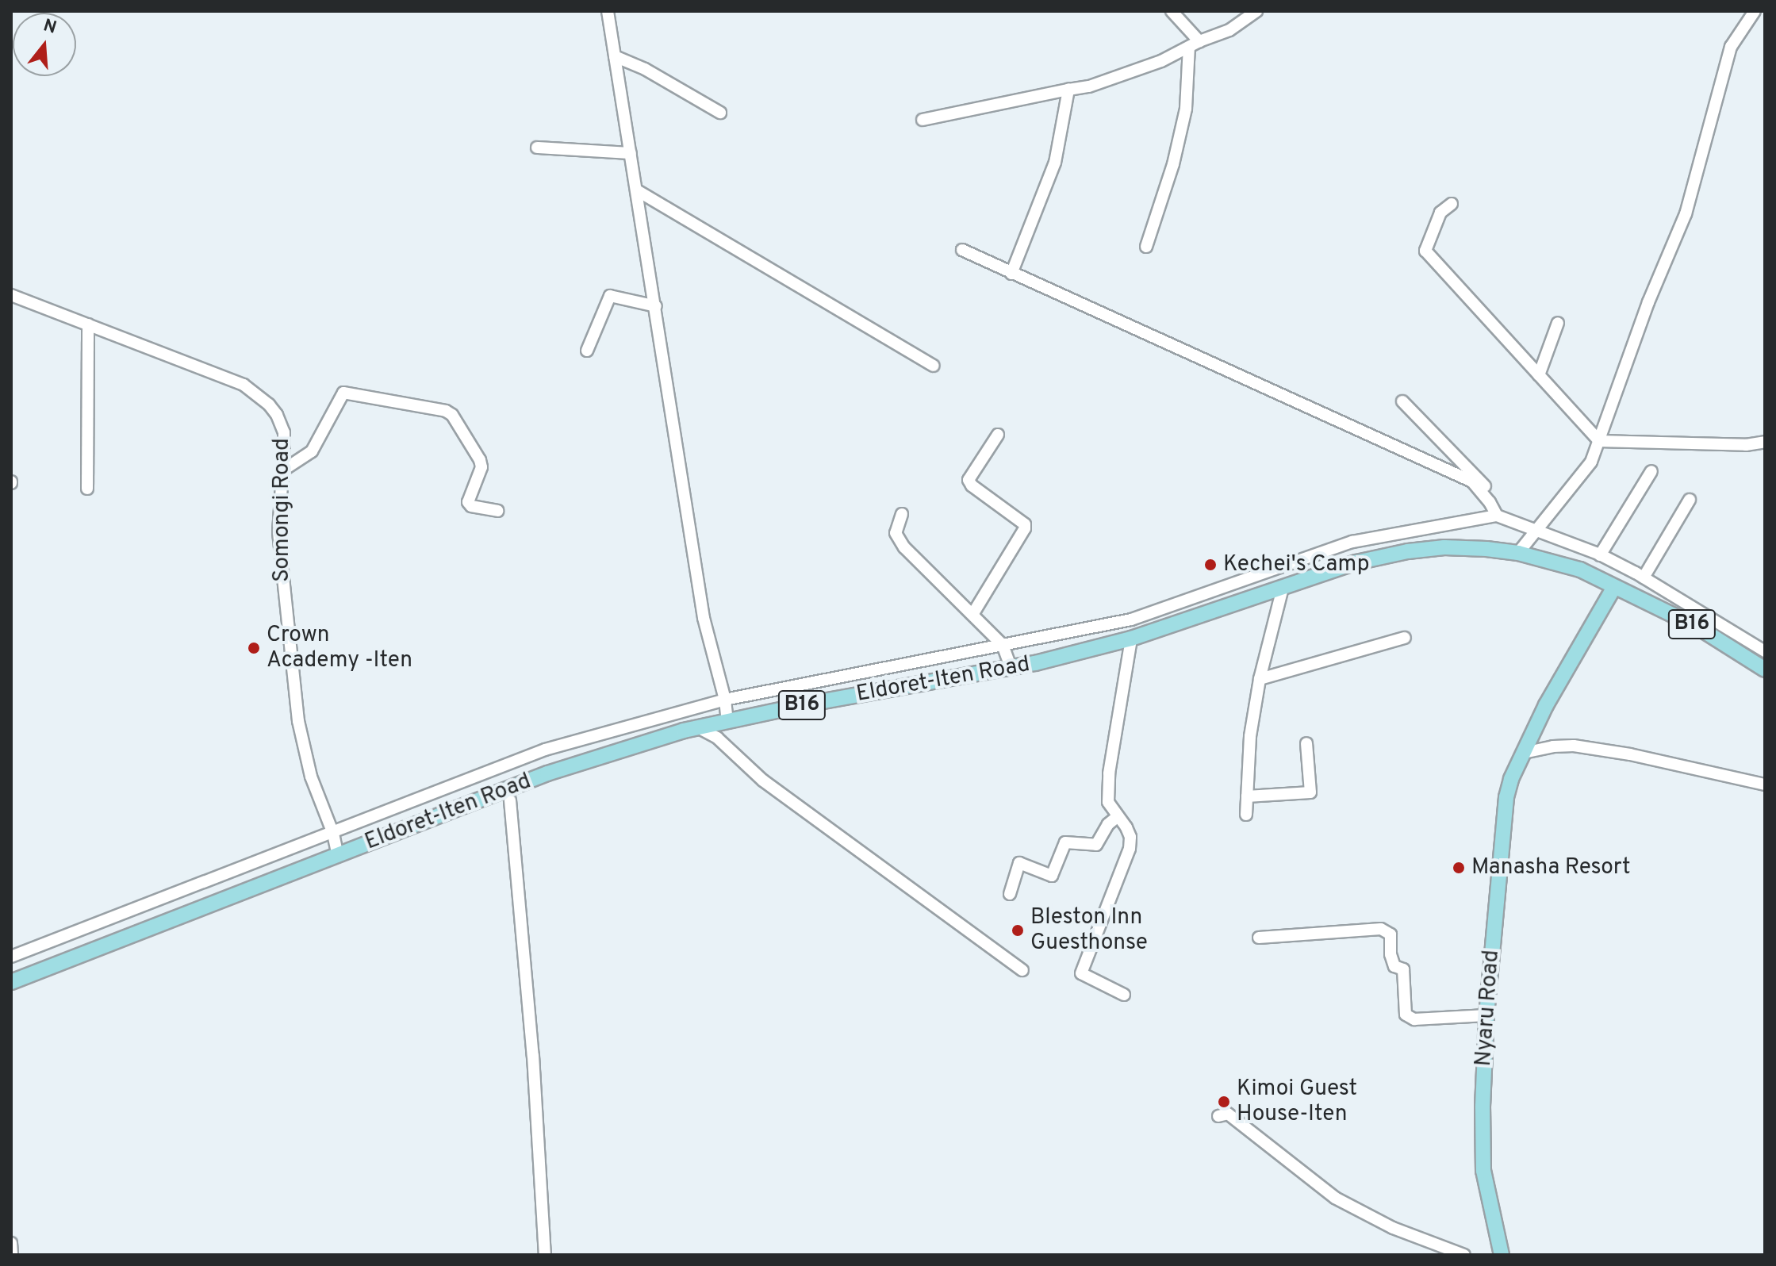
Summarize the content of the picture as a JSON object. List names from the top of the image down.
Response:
{
  "streets": {
    "main road": ["B16", "Eldoret-Iten Road", "Nyaru Road"],
    "street": ["Somongi Road"]
  },
  "crossings": [
    ["Somongi Road", "Eldoret-Iten Road"],
    ["Eldoret-Iten Road", "Nyaru Road"]
  ],
  "places": [
    "Kechei's Camp",
    "Crown Academy -Iten",
    "Manasha Resort",
    "Bleston Inn Guesthonse",
    "Kimoi Guest House-Iten"
  ],
  "north": "top"
}
